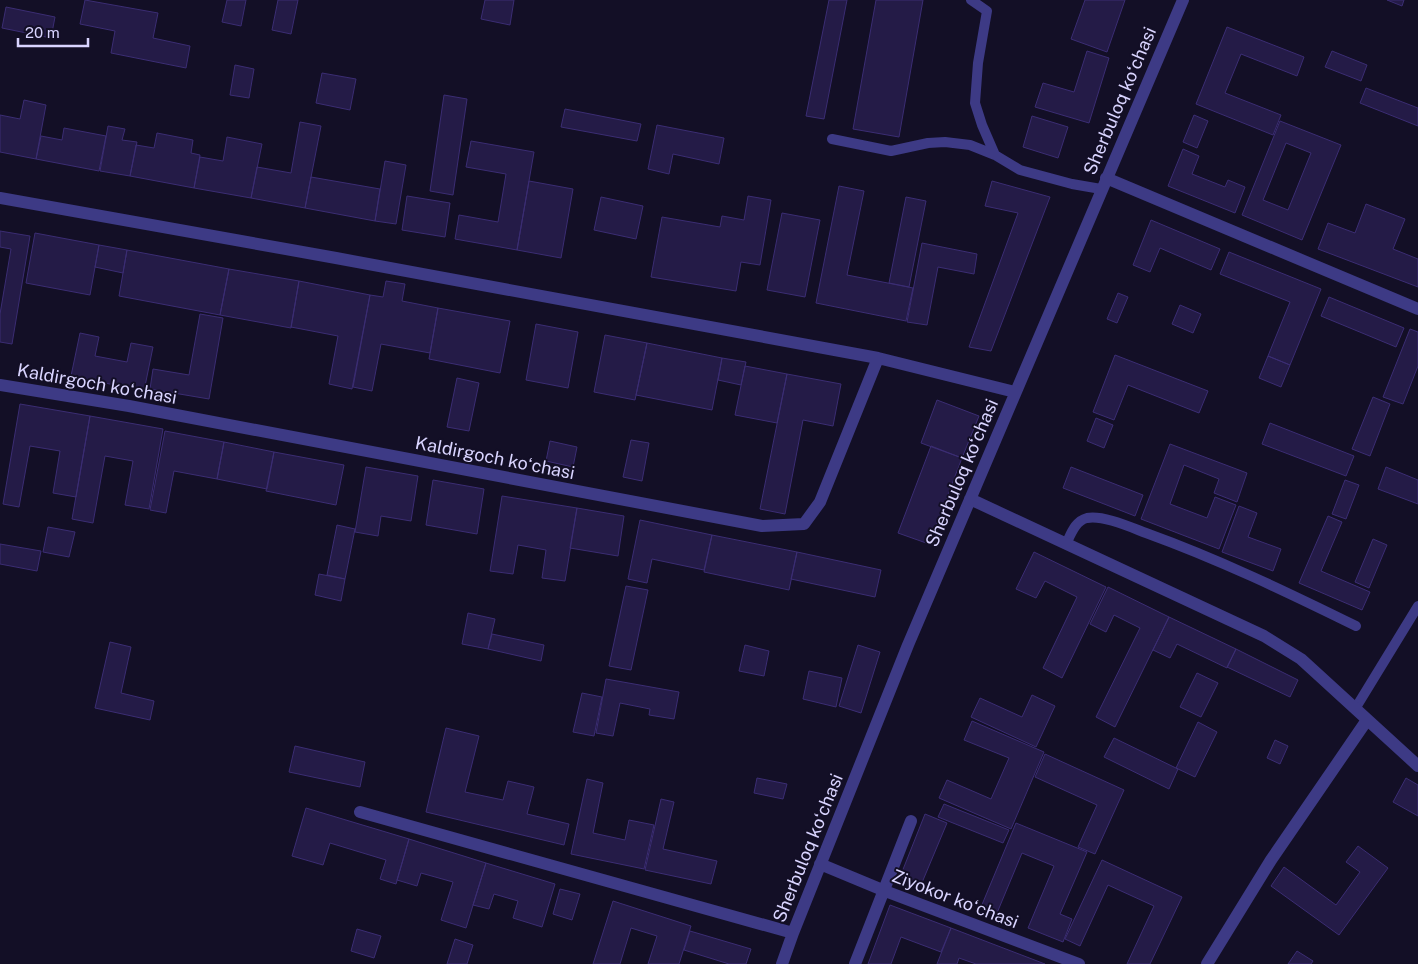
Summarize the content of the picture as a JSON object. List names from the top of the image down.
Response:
{
  "streets": {
    "street": ["Sherbuloq koʻchasi", "Kaldirgoch koʻchasi", "Ziyokor koʻchasi"]
  },
  "crossings": [
    ["Sherbuloq koʻchasi", "Ziyokor koʻchasi"]
  ],
  "scale_bar": "20 m"
}
